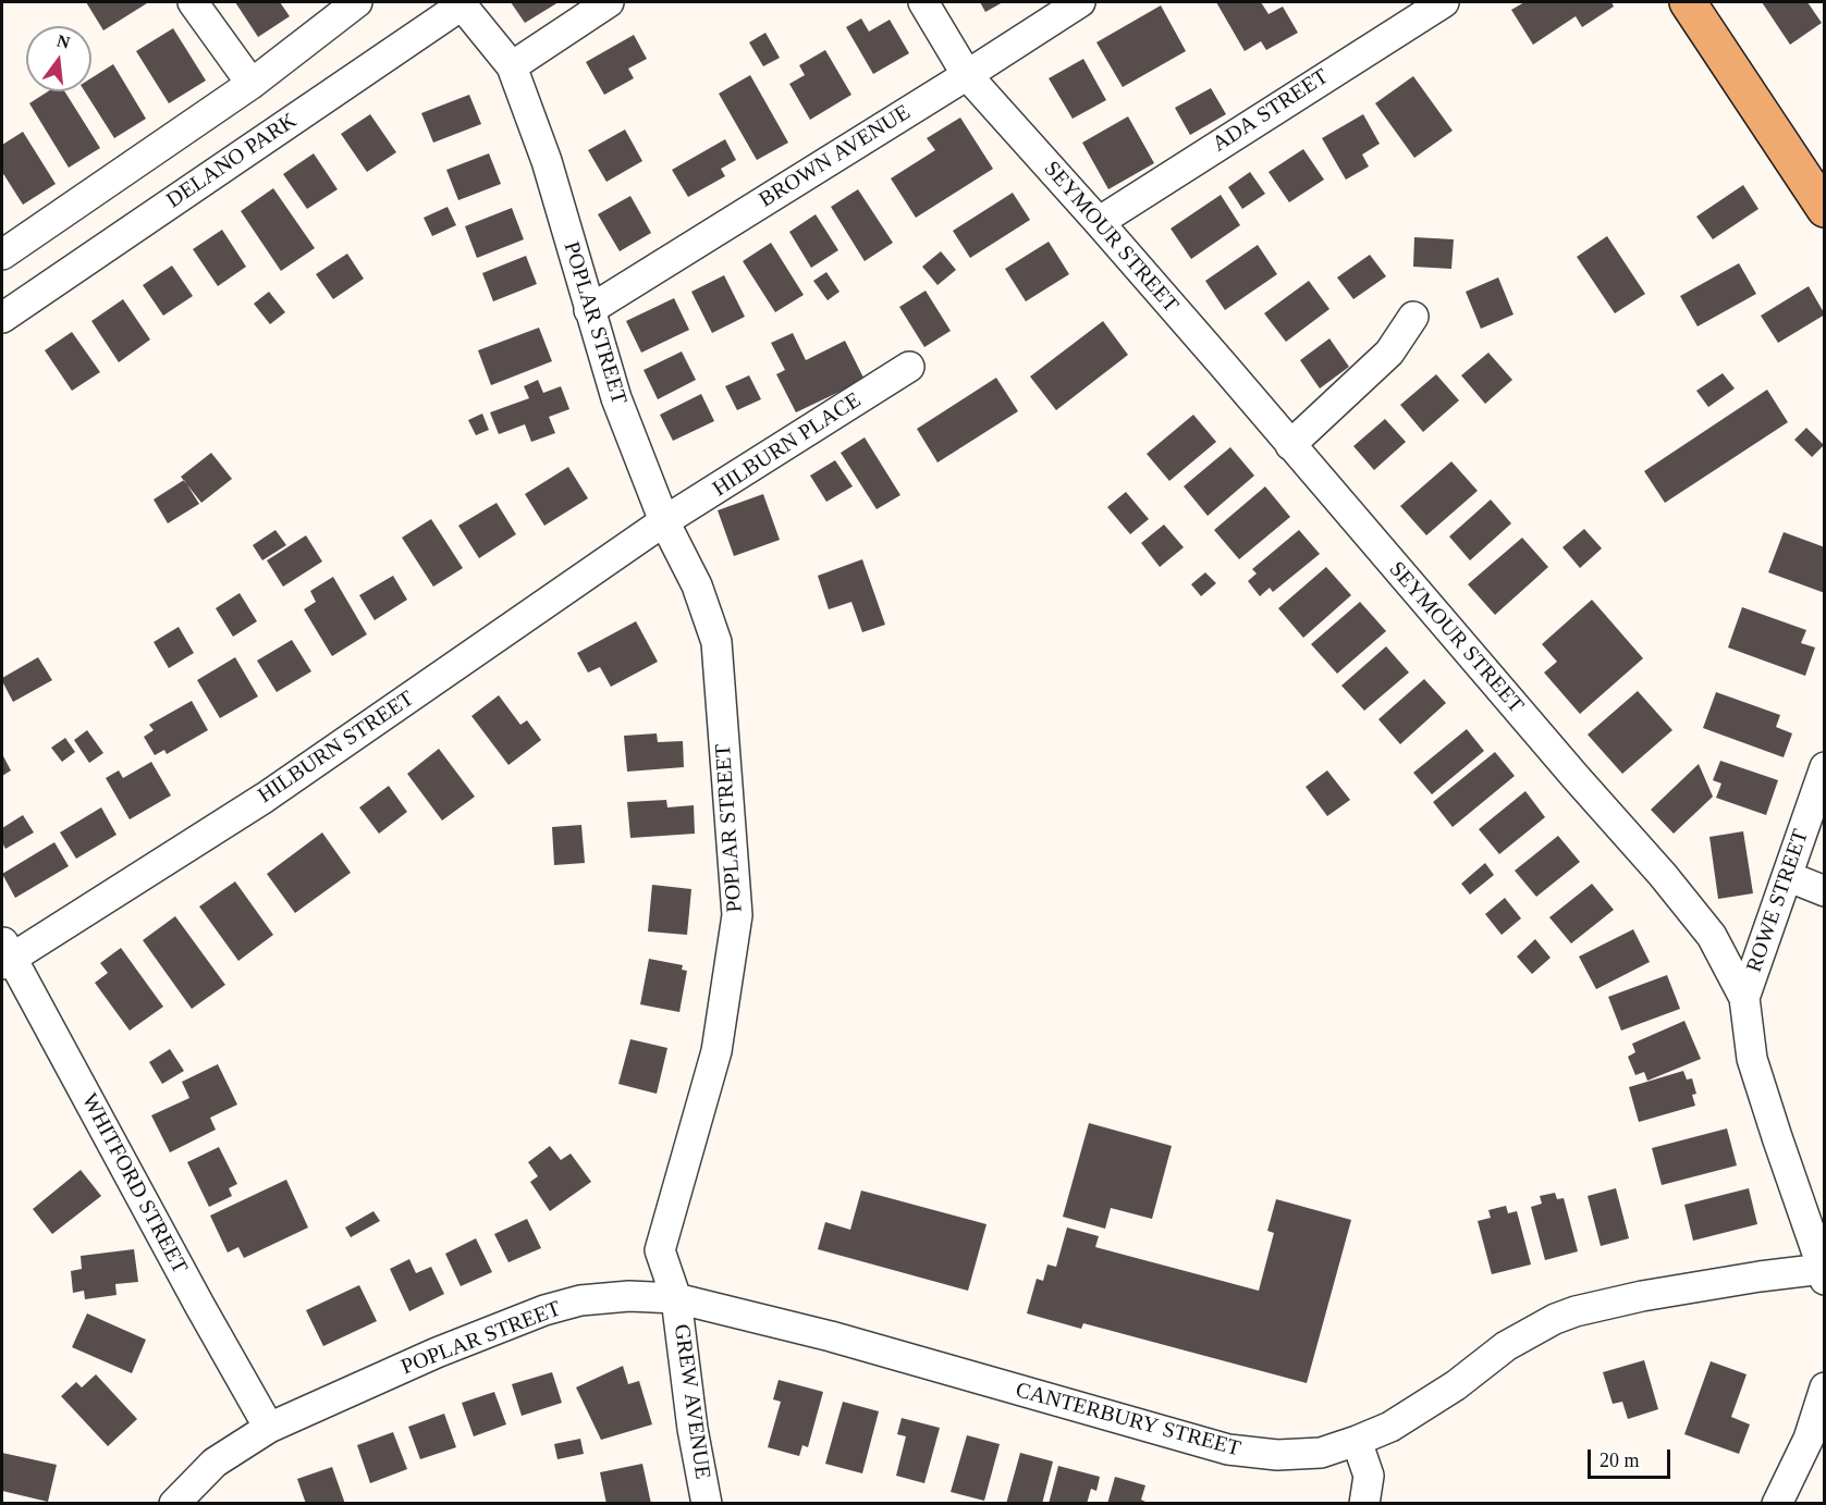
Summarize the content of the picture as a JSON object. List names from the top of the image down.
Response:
{
  "streets": {
    "street": [
      "ADA STREET",
      "BROWN AVENUE",
      "DELANO PARK",
      "SEYMOUR STREET",
      "POPLAR STREET",
      "HILBURN PLACE",
      "HILBURN STREET",
      "ROWE STREET",
      "WHITFORD STREET",
      "GREW AVENUE",
      "CANTERBURY STREET"
    ]
  },
  "crossings": [
    ["ADA STREET", "SEYMOUR STREET"],
    ["BROWN AVENUE", "SEYMOUR STREET"],
    ["BROWN AVENUE", "POPLAR STREET"],
    ["DELANO PARK", "POPLAR STREET"],
    ["SEYMOUR STREET", "ROWE STREET"],
    ["SEYMOUR STREET", "CANTERBURY STREET"],
    ["POPLAR STREET", "HILBURN PLACE"],
    ["POPLAR STREET", "HILBURN STREET"],
    ["POPLAR STREET", "WHITFORD STREET"],
    ["POPLAR STREET", "GREW AVENUE"],
    ["POPLAR STREET", "CANTERBURY STREET"],
    ["HILBURN PLACE", "HILBURN STREET"],
    ["HILBURN STREET", "WHITFORD STREET"],
    ["GREW AVENUE", "CANTERBURY STREET"]
  ],
  "scale_bar": "20 m",
  "north": "top"
}
